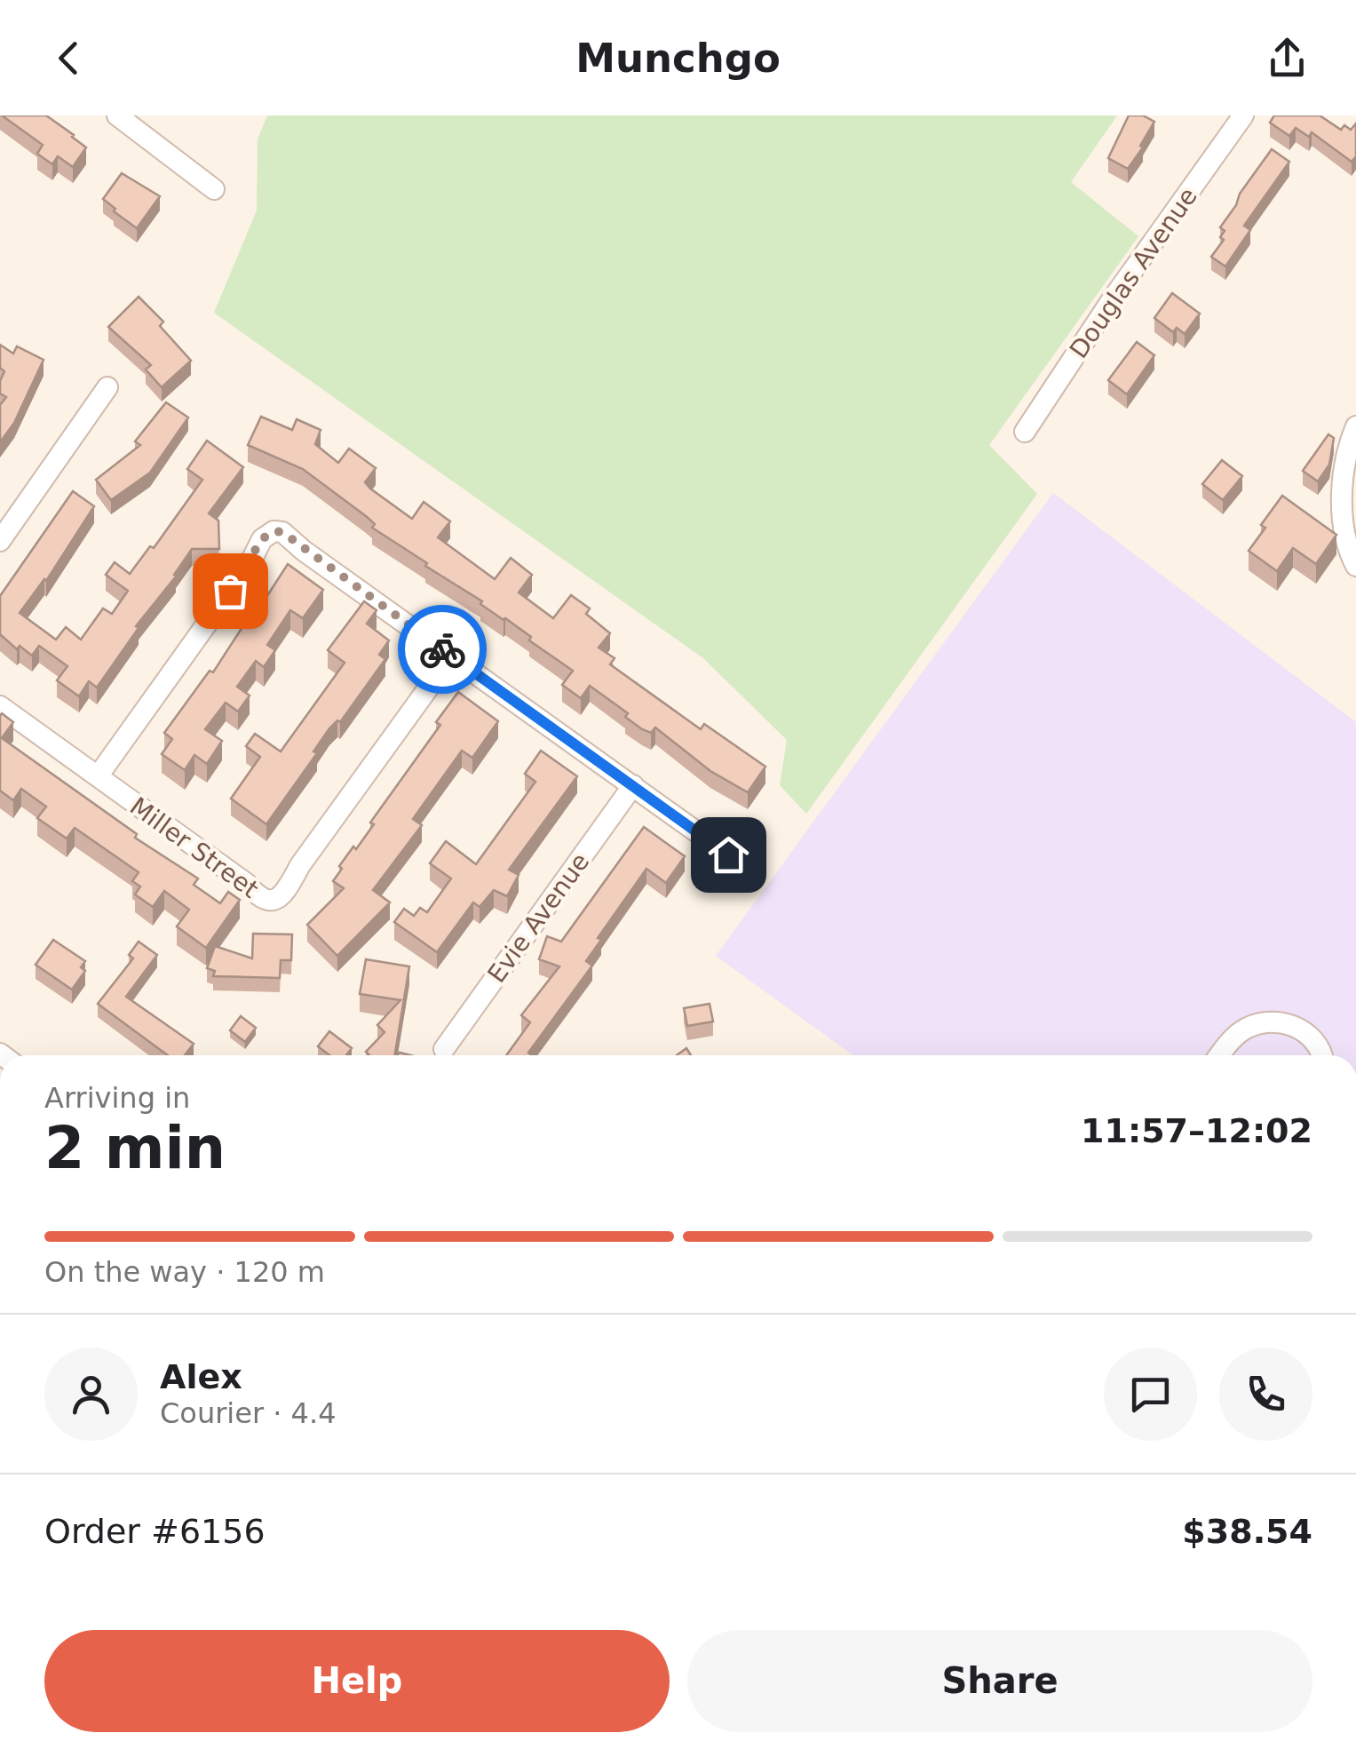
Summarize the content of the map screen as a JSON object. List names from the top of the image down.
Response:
{
  "streets": {
    "street": ["Douglas Avenue", "Miller Street", "Evie Avenue"]
  },
  "page": {
    "header": "Munchgo",
    "heading": ["2 min", "Arriving in", "11:57–12:02"],
    "panel": [
      "Alex",
      "Courier · 4.4",
      "Order #6156",
      "$38.54"
    ],
    "bar": "On the way · 120 m",
    "buttons": ["Help", "Share"]
  }
}
